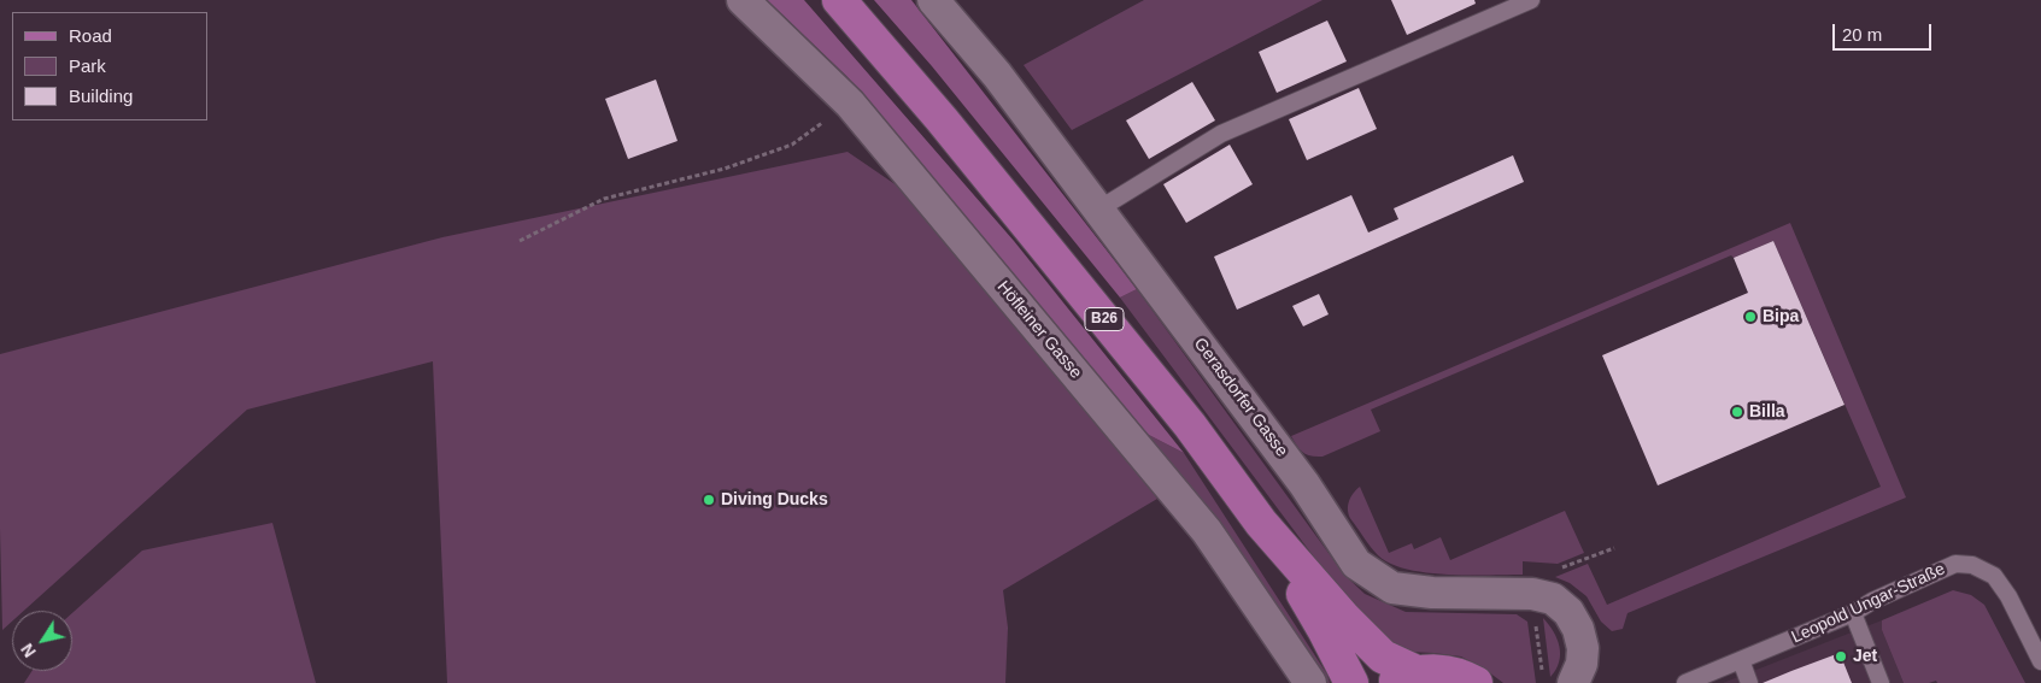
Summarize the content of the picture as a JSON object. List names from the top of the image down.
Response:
{
  "streets": {
    "main road": ["B26"],
    "street": ["Höfleiner Gasse", "Gerasdorfer Gasse"],
    "lane": ["Leopold Ungar-Straße"]
  },
  "places": [
    "Bipa",
    "Billa",
    "Diving Ducks",
    "Jet"
  ],
  "legend": ["Road", "Park", "Building"],
  "scale_bar": "20 m",
  "north": "bottom left"
}
